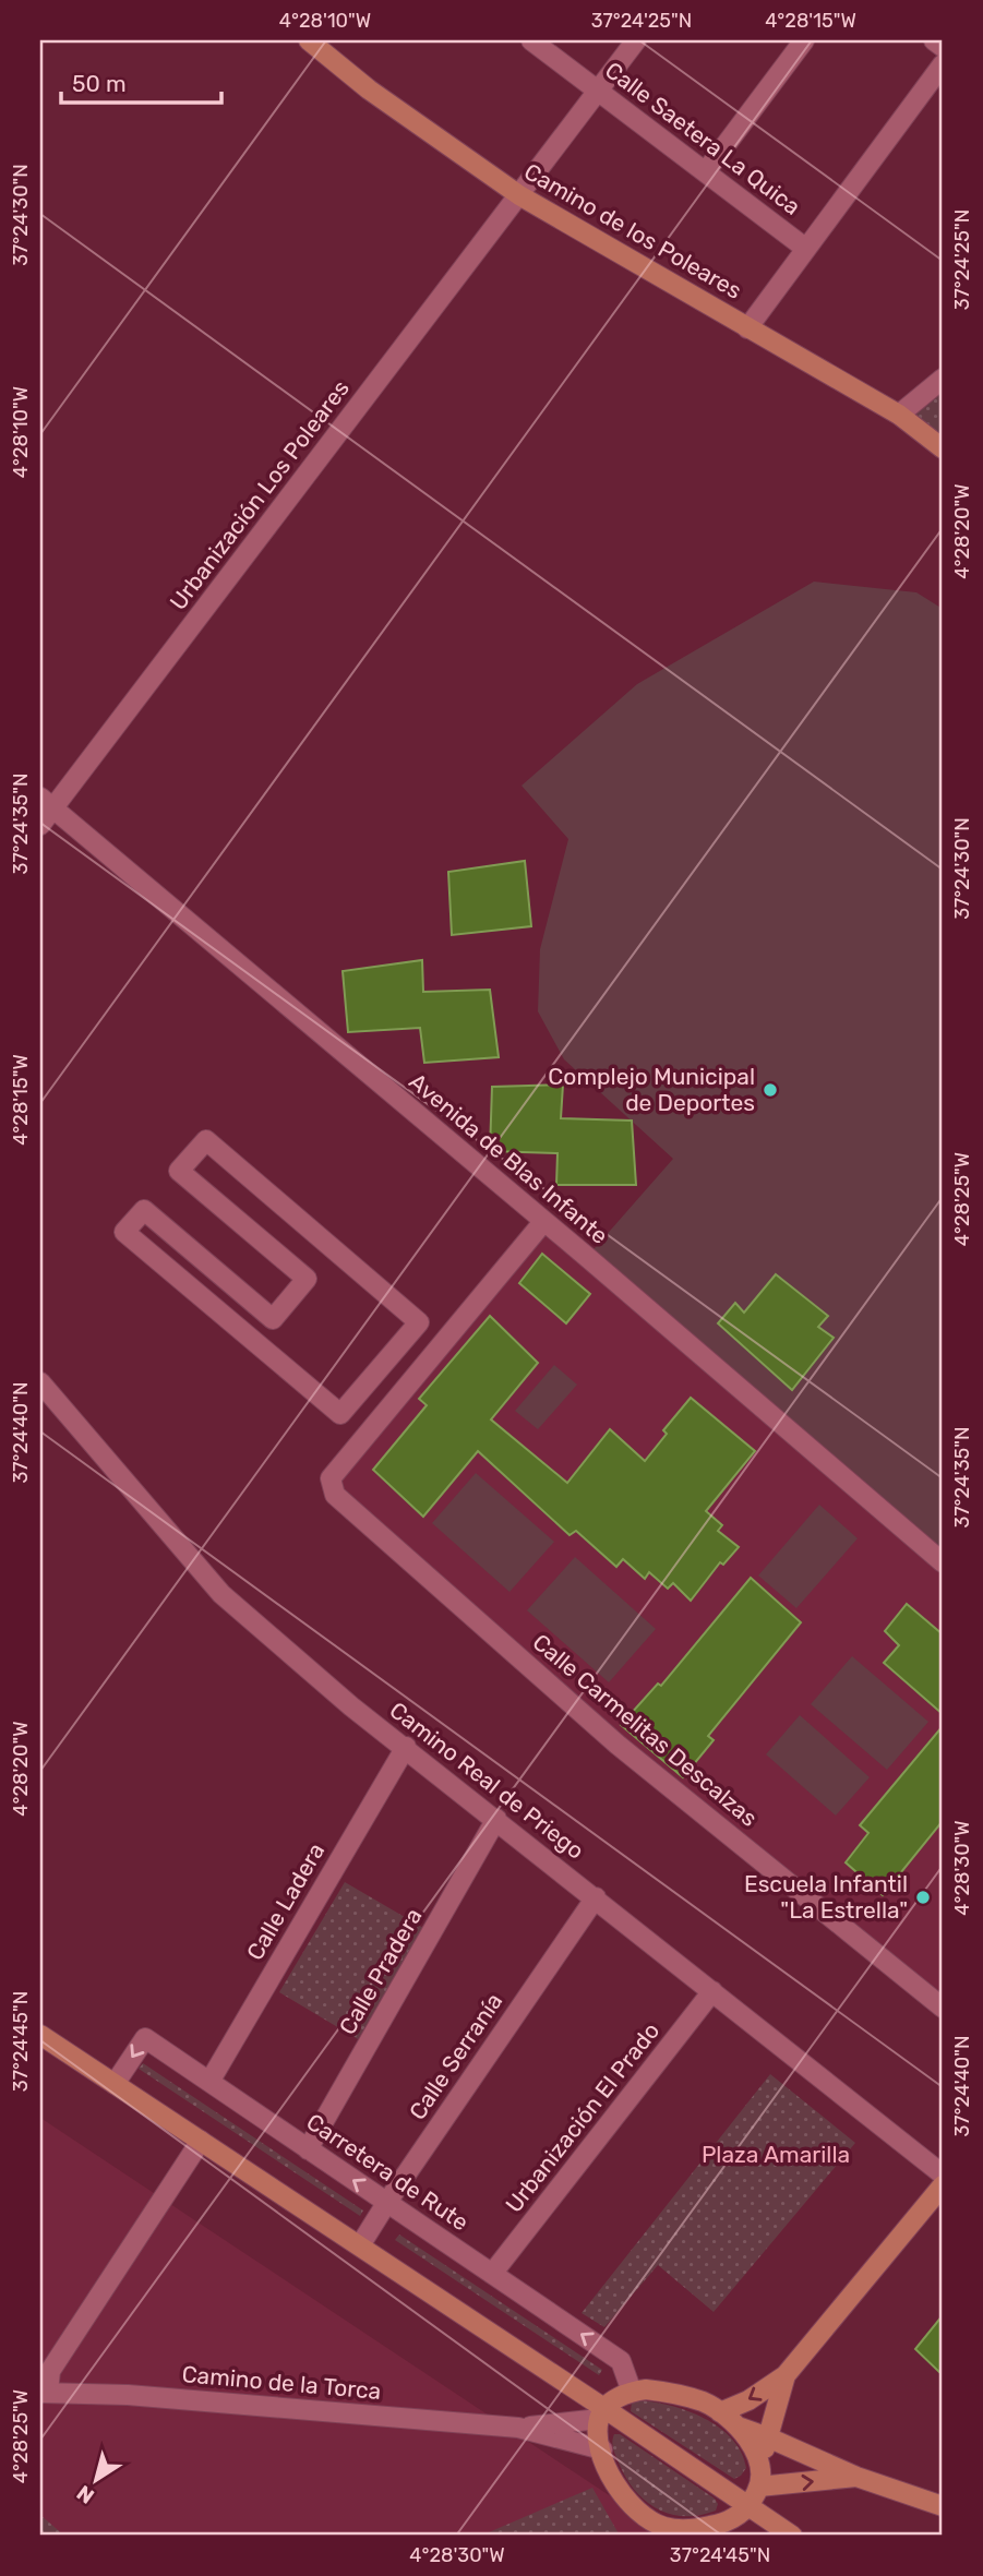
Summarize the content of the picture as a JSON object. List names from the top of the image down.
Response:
{
  "streets": {
    "street": [
      "Calle Saetera La Quica",
      "Camino de los Poleares",
      "Urbanización Los Poleares",
      "Avenida de Blas Infante",
      "Calle Carmelitas Descalzas",
      "Camino Real de Priego",
      "Calle Ladera",
      "Calle Pradera",
      "Calle Serranía",
      "Urbanización El Prado",
      "Carretera de Rute",
      "Camino de la Torca"
    ]
  },
  "crossings": [
    ["Calle Saetera La Quica", "Urbanización Los Poleares"],
    ["Camino de los Poleares", "Urbanización Los Poleares"],
    ["Urbanización Los Poleares", "Avenida de Blas Infante"],
    ["Avenida de Blas Infante", "Calle Carmelitas Descalzas"],
    ["Camino Real de Priego", "Calle Ladera"],
    ["Camino Real de Priego", "Calle Pradera"],
    ["Camino Real de Priego", "Calle Serranía"],
    ["Camino Real de Priego", "Urbanización El Prado"],
    ["Calle Ladera", "Carretera de Rute"],
    ["Calle Pradera", "Carretera de Rute"],
    ["Calle Serranía", "Carretera de Rute"],
    ["Urbanización El Prado", "Carretera de Rute"]
  ],
  "parks": ["Plaza Amarilla"],
  "places": ["Complejo Municipal de Deportes", "Escuela Infantil \"La Estrella\""],
  "scale_bar": "50 m",
  "north": "bottom left",
  "coordinates": [
    "4°28'10\"W",
    "37°24'25\"N",
    "4°28'15\"W",
    "37°24'30\"N",
    "4°28'20\"W",
    "37°24'35\"N",
    "4°28'25\"W",
    "37°24'40\"N",
    "4°28'30\"W",
    "37°24'45\"N"
  ]
}
